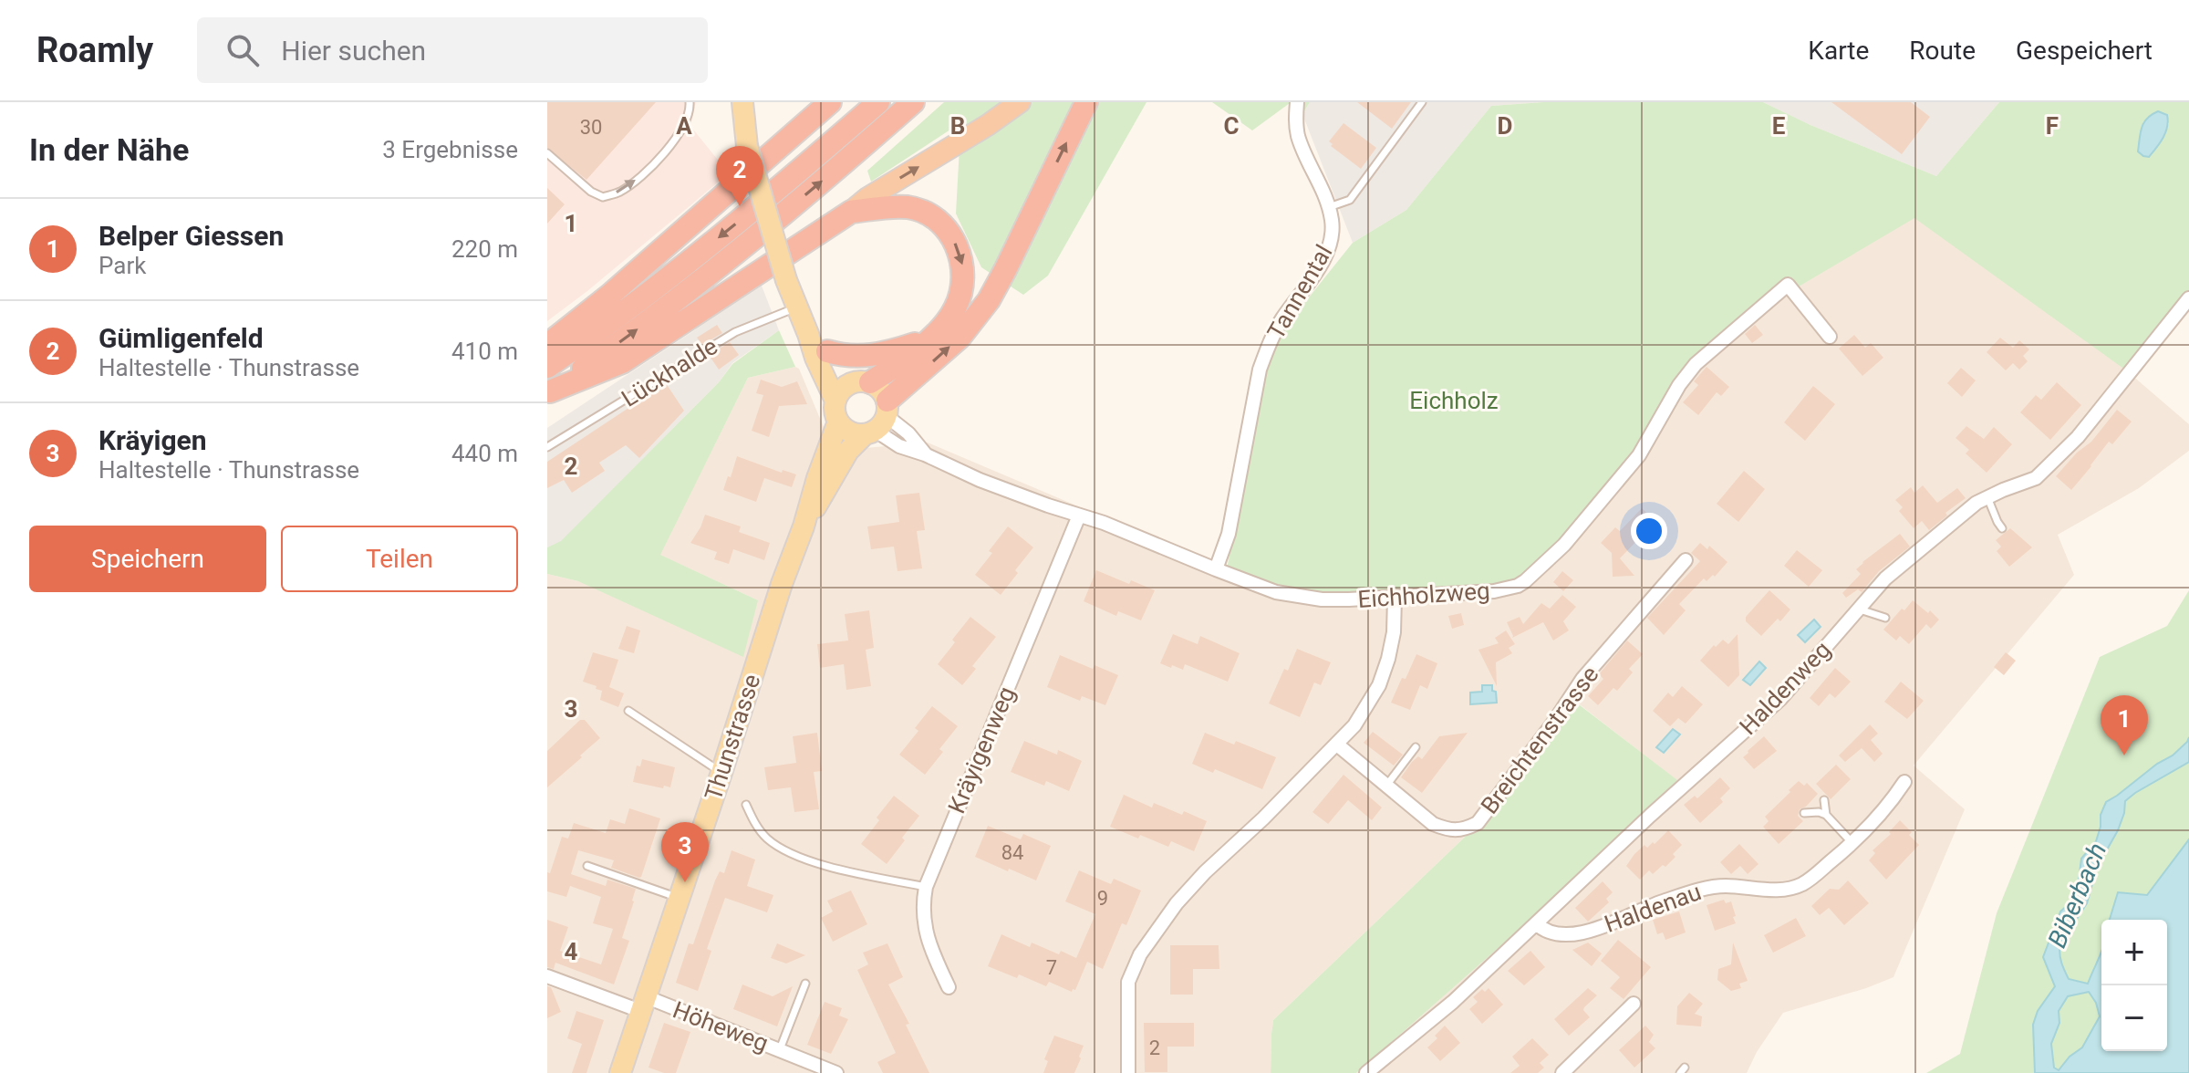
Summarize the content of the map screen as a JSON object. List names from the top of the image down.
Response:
{
  "streets": {
    "main road": ["Thunstrasse"],
    "street": [
      "Tannental",
      "Eichholzweg",
      "Haldenweg",
      "Breichtenstrasse",
      "Kräyigenweg",
      "Haldenau",
      "Höheweg"
    ],
    "lane": ["Lückhalde"]
  },
  "crossings": [
    ["Tannental", "Eichholzweg"],
    ["Eichholzweg", "Thunstrasse"],
    ["Eichholzweg", "Kräyigenweg"],
    ["Haldenweg", "Haldenau"],
    ["Thunstrasse", "Höheweg"]
  ],
  "water": ["Biberbach"],
  "parks": ["Eichholz"],
  "house_numbers": [
    "30",
    "84",
    "9",
    "7",
    "2"
  ],
  "page": {
    "header": "Roamly",
    "search": "Hier suchen",
    "nav": ["Karte", "Route", "Gespeichert"],
    "heading": ["In der Nähe", "3 Ergebnisse"],
    "pins": ["2", "1", "3"],
    "list": [
      {
        "mark": "1",
        "name": "Belper Giessen",
        "note": "Park",
        "value": "220 m"
      },
      {
        "mark": "2",
        "name": "Gümligenfeld",
        "note": "Haltestelle · Thunstrasse",
        "value": "410 m"
      },
      {
        "mark": "3",
        "name": "Kräyigen",
        "note": "Haltestelle · Thunstrasse",
        "value": "440 m"
      }
    ],
    "buttons": ["Speichern", "Teilen"],
    "map_buttons": ["+", "−"]
  },
  "grid": {
    "columns": [
      "A",
      "B",
      "C",
      "D",
      "E",
      "F"
    ],
    "rows": [
      "1",
      "2",
      "3",
      "4"
    ]
  }
}
